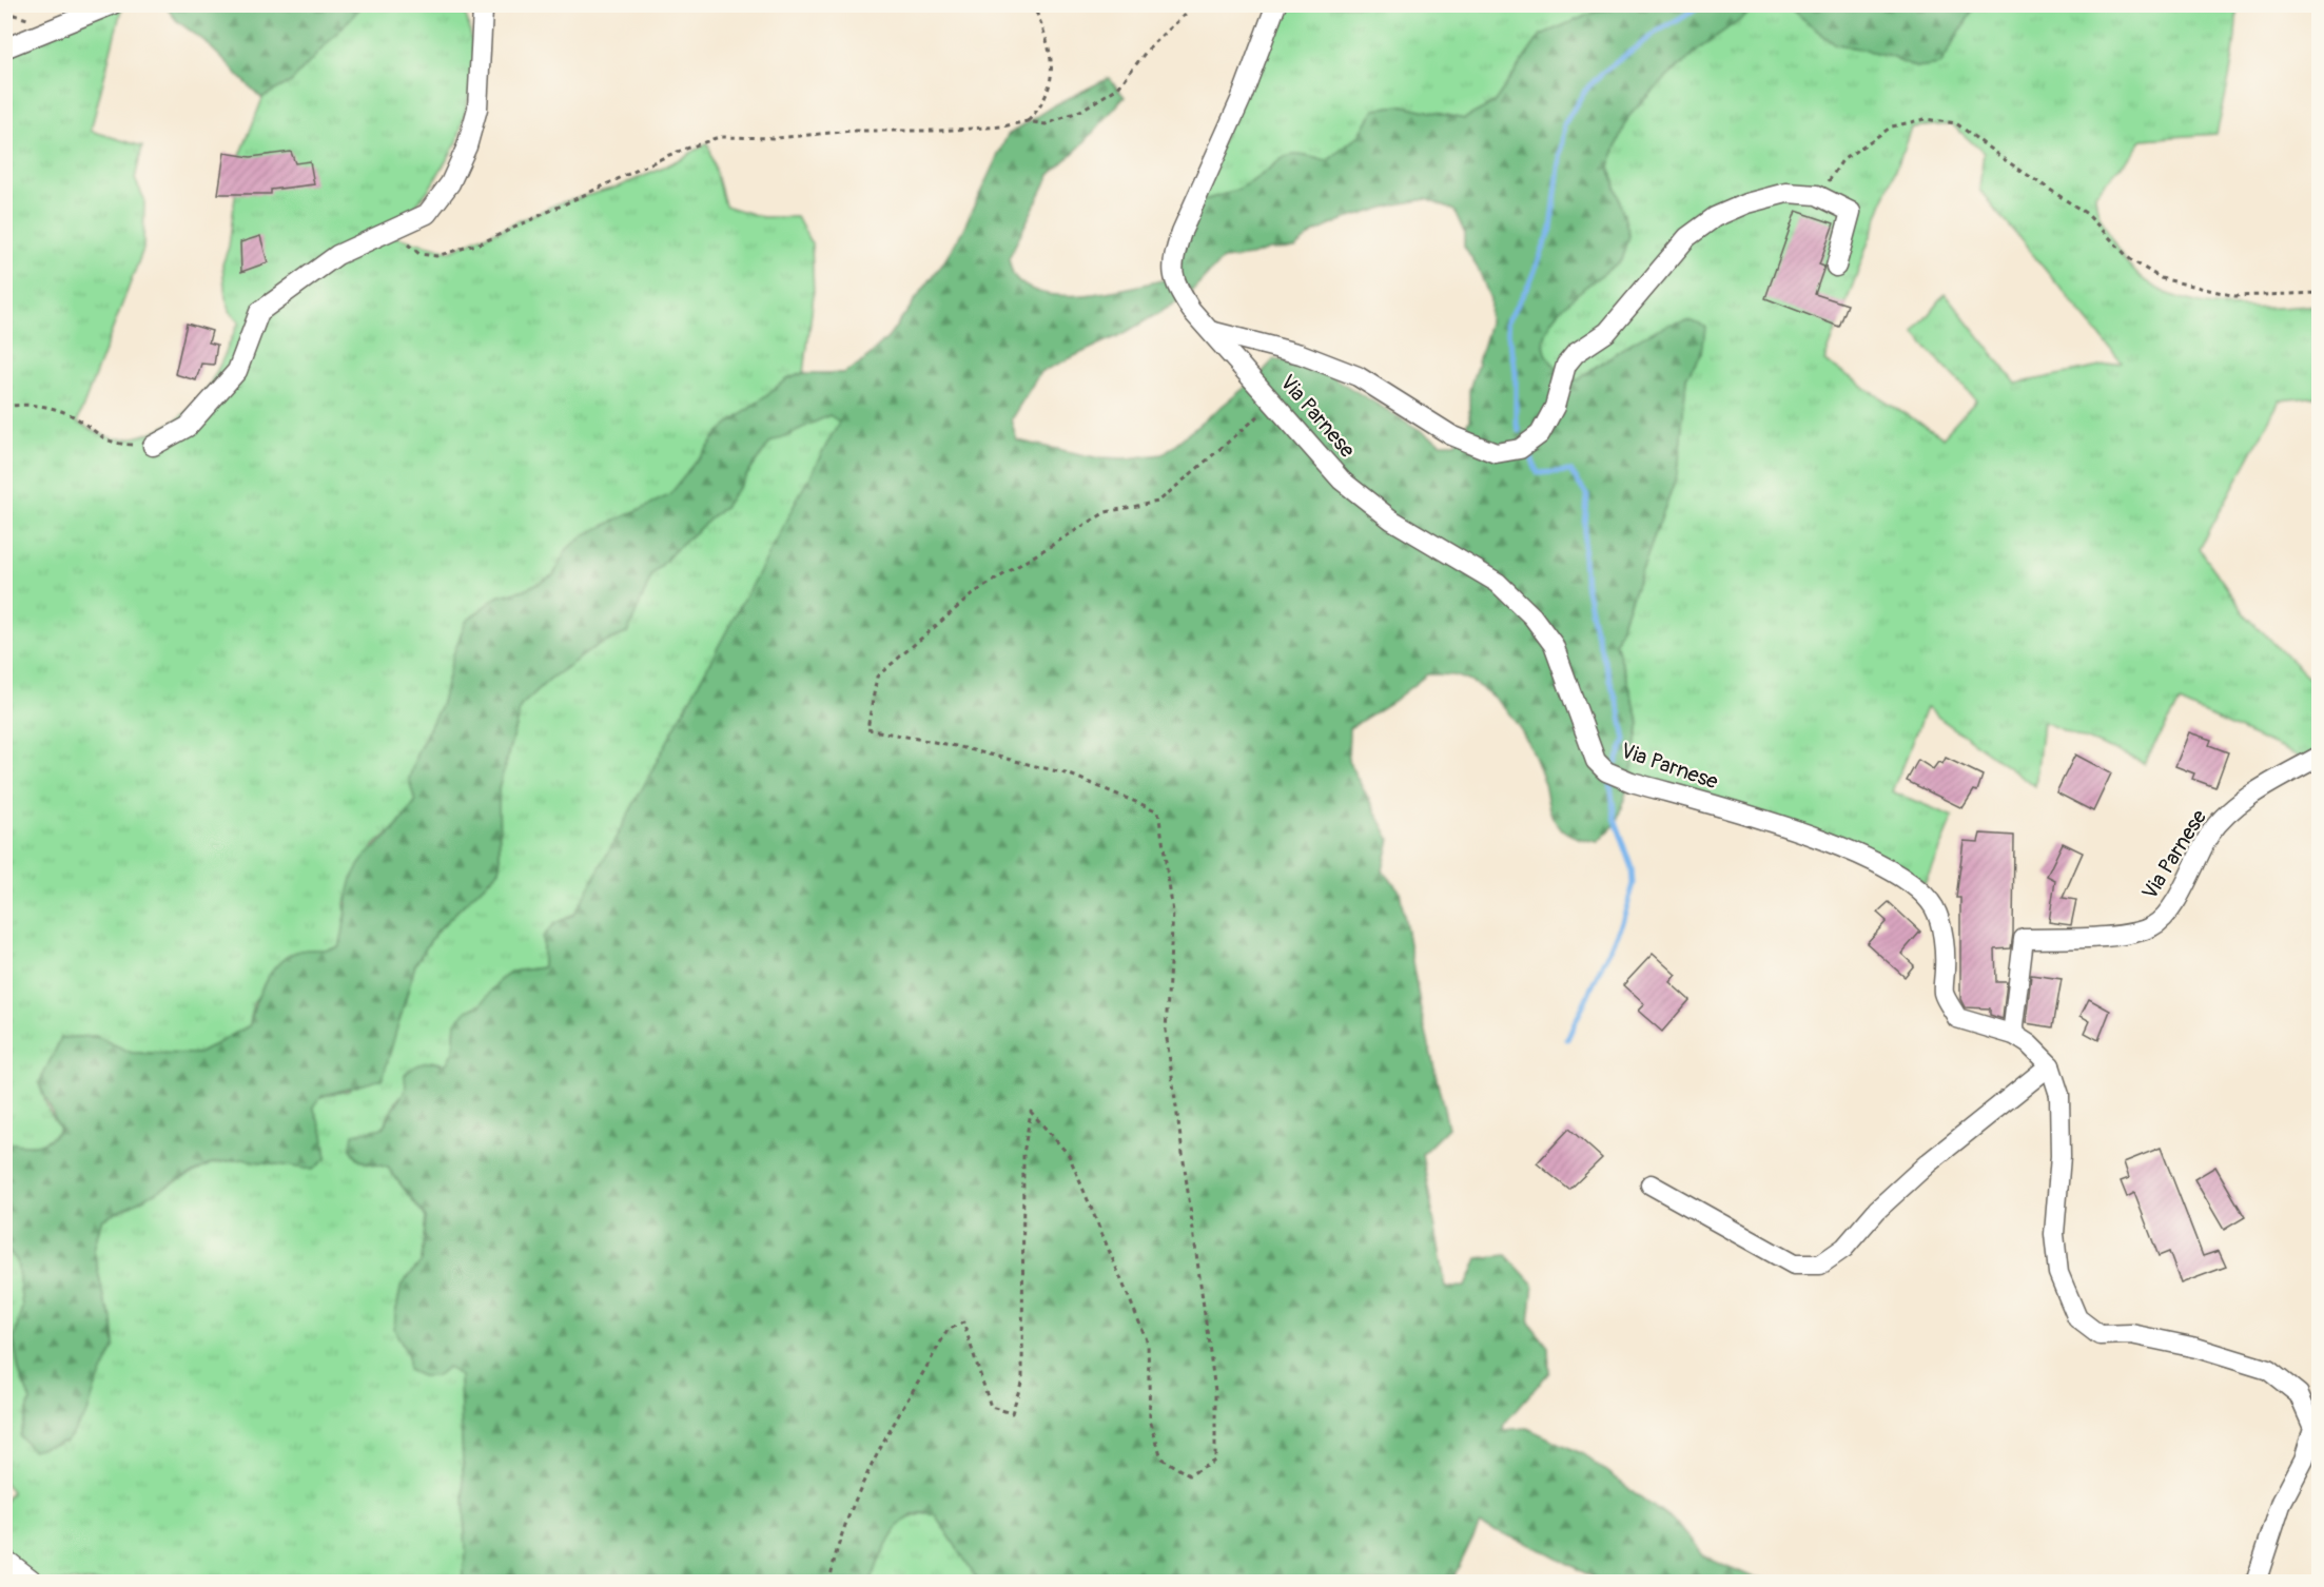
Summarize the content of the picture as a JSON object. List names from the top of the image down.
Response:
{
  "streets": {
    "street": ["Via Parnese"]
  }
}
